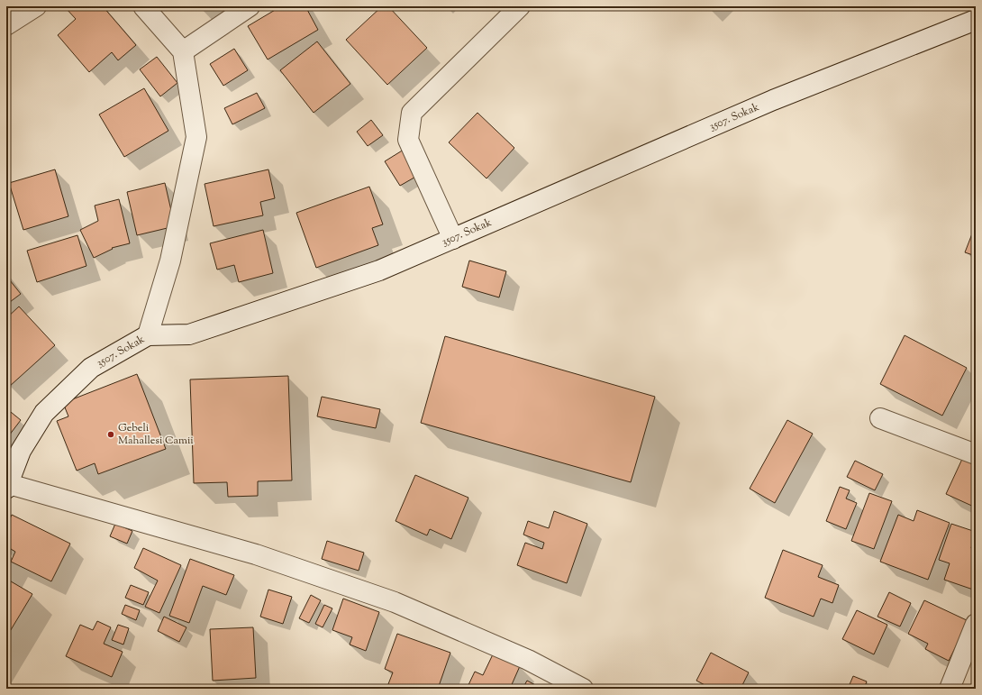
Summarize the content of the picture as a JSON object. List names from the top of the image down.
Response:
{
  "streets": {
    "street": ["3507. Sokak"]
  },
  "places": ["Gebeli Mahallesi Camii"]
}
